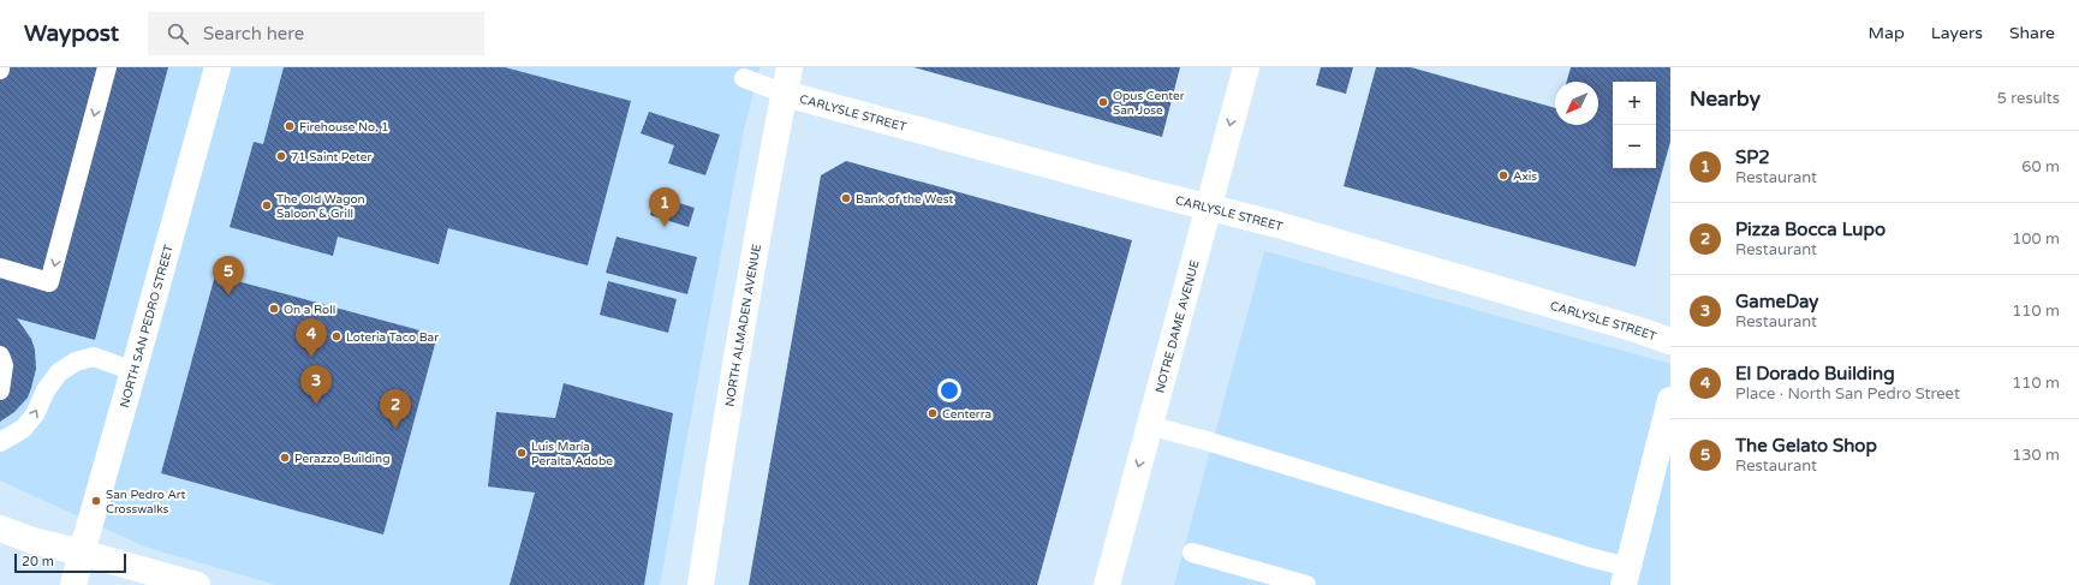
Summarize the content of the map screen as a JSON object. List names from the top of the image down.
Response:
{
  "streets": {
    "street": [
      "CARLYSLE STREET",
      "NORTH ALMADEN AVENUE",
      "NOTRE DAME AVENUE",
      "NORTH SAN PEDRO STREET"
    ]
  },
  "crossings": [
    ["CARLYSLE STREET", "NORTH ALMADEN AVENUE"],
    ["CARLYSLE STREET", "NOTRE DAME AVENUE"]
  ],
  "one_way": ["NOTRE DAME AVENUE"],
  "places": [
    "Opus Center San Jose",
    "Firehouse No. 1",
    "71 Saint Peter",
    "Axis",
    "Bank of the West",
    "The Old Wagon Saloon & Grill",
    "On a Roll",
    "Loteria Taco Bar",
    "Centerra",
    "Luis María Peralta Adobe",
    "Perazzo Building",
    "San Pedro Art Crosswalks"
  ],
  "scale_bar": "20 m",
  "north": "bottom left",
  "page": {
    "header": "Waypost",
    "search": "Search here",
    "nav": ["Map", "Layers", "Share"],
    "heading": ["Nearby", "5 results"],
    "map_buttons": ["+", "−"],
    "list": [
      {
        "mark": "1",
        "name": "SP2",
        "note": "Restaurant",
        "value": "60 m"
      },
      {
        "mark": "2",
        "name": "Pizza Bocca Lupo",
        "note": "Restaurant",
        "value": "100 m"
      },
      {
        "mark": "3",
        "name": "GameDay",
        "note": "Restaurant",
        "value": "110 m"
      },
      {
        "mark": "4",
        "name": "El Dorado Building",
        "note": "Place · North San Pedro Street",
        "value": "110 m"
      },
      {
        "mark": "5",
        "name": "The Gelato Shop",
        "note": "Restaurant",
        "value": "130 m"
      }
    ],
    "pins": [
      "1",
      "5",
      "4",
      "3",
      "2"
    ],
    "scale": "20 m"
  }
}
